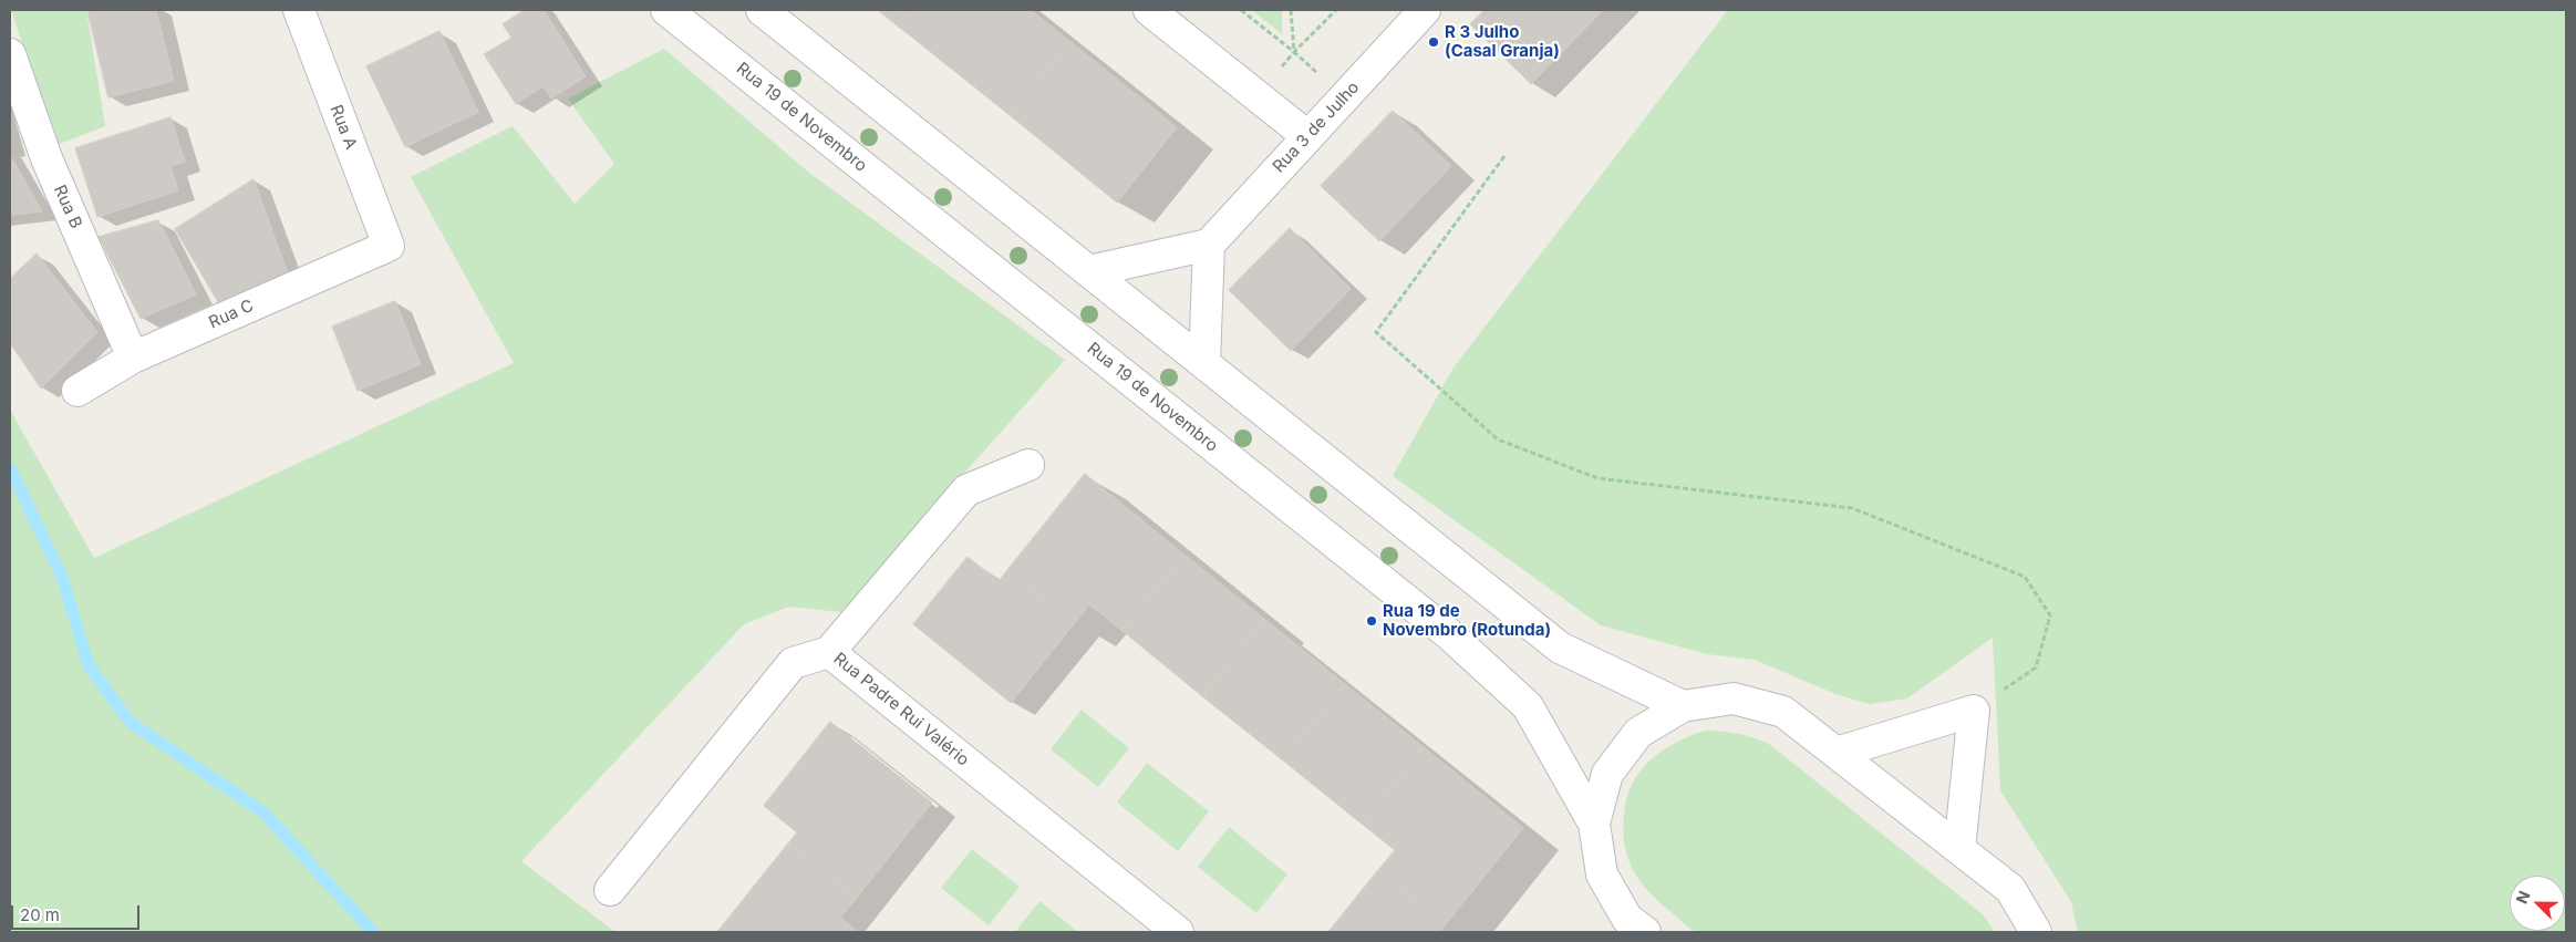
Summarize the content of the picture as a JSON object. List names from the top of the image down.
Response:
{
  "streets": {
    "street": [
      "Rua 19 de Novembro",
      "Rua A",
      "Rua 3 de Julho",
      "Rua B",
      "Rua C",
      "Rua Padre Rui Valério"
    ]
  },
  "crossings": [
    ["Rua A", "Rua C"],
    ["Rua B", "Rua C"]
  ],
  "places": ["R 3 Julho (Casal Granja)", "Rua 19 de Novembro (Rotunda)"],
  "scale_bar": "20 m",
  "north": "top left"
}
